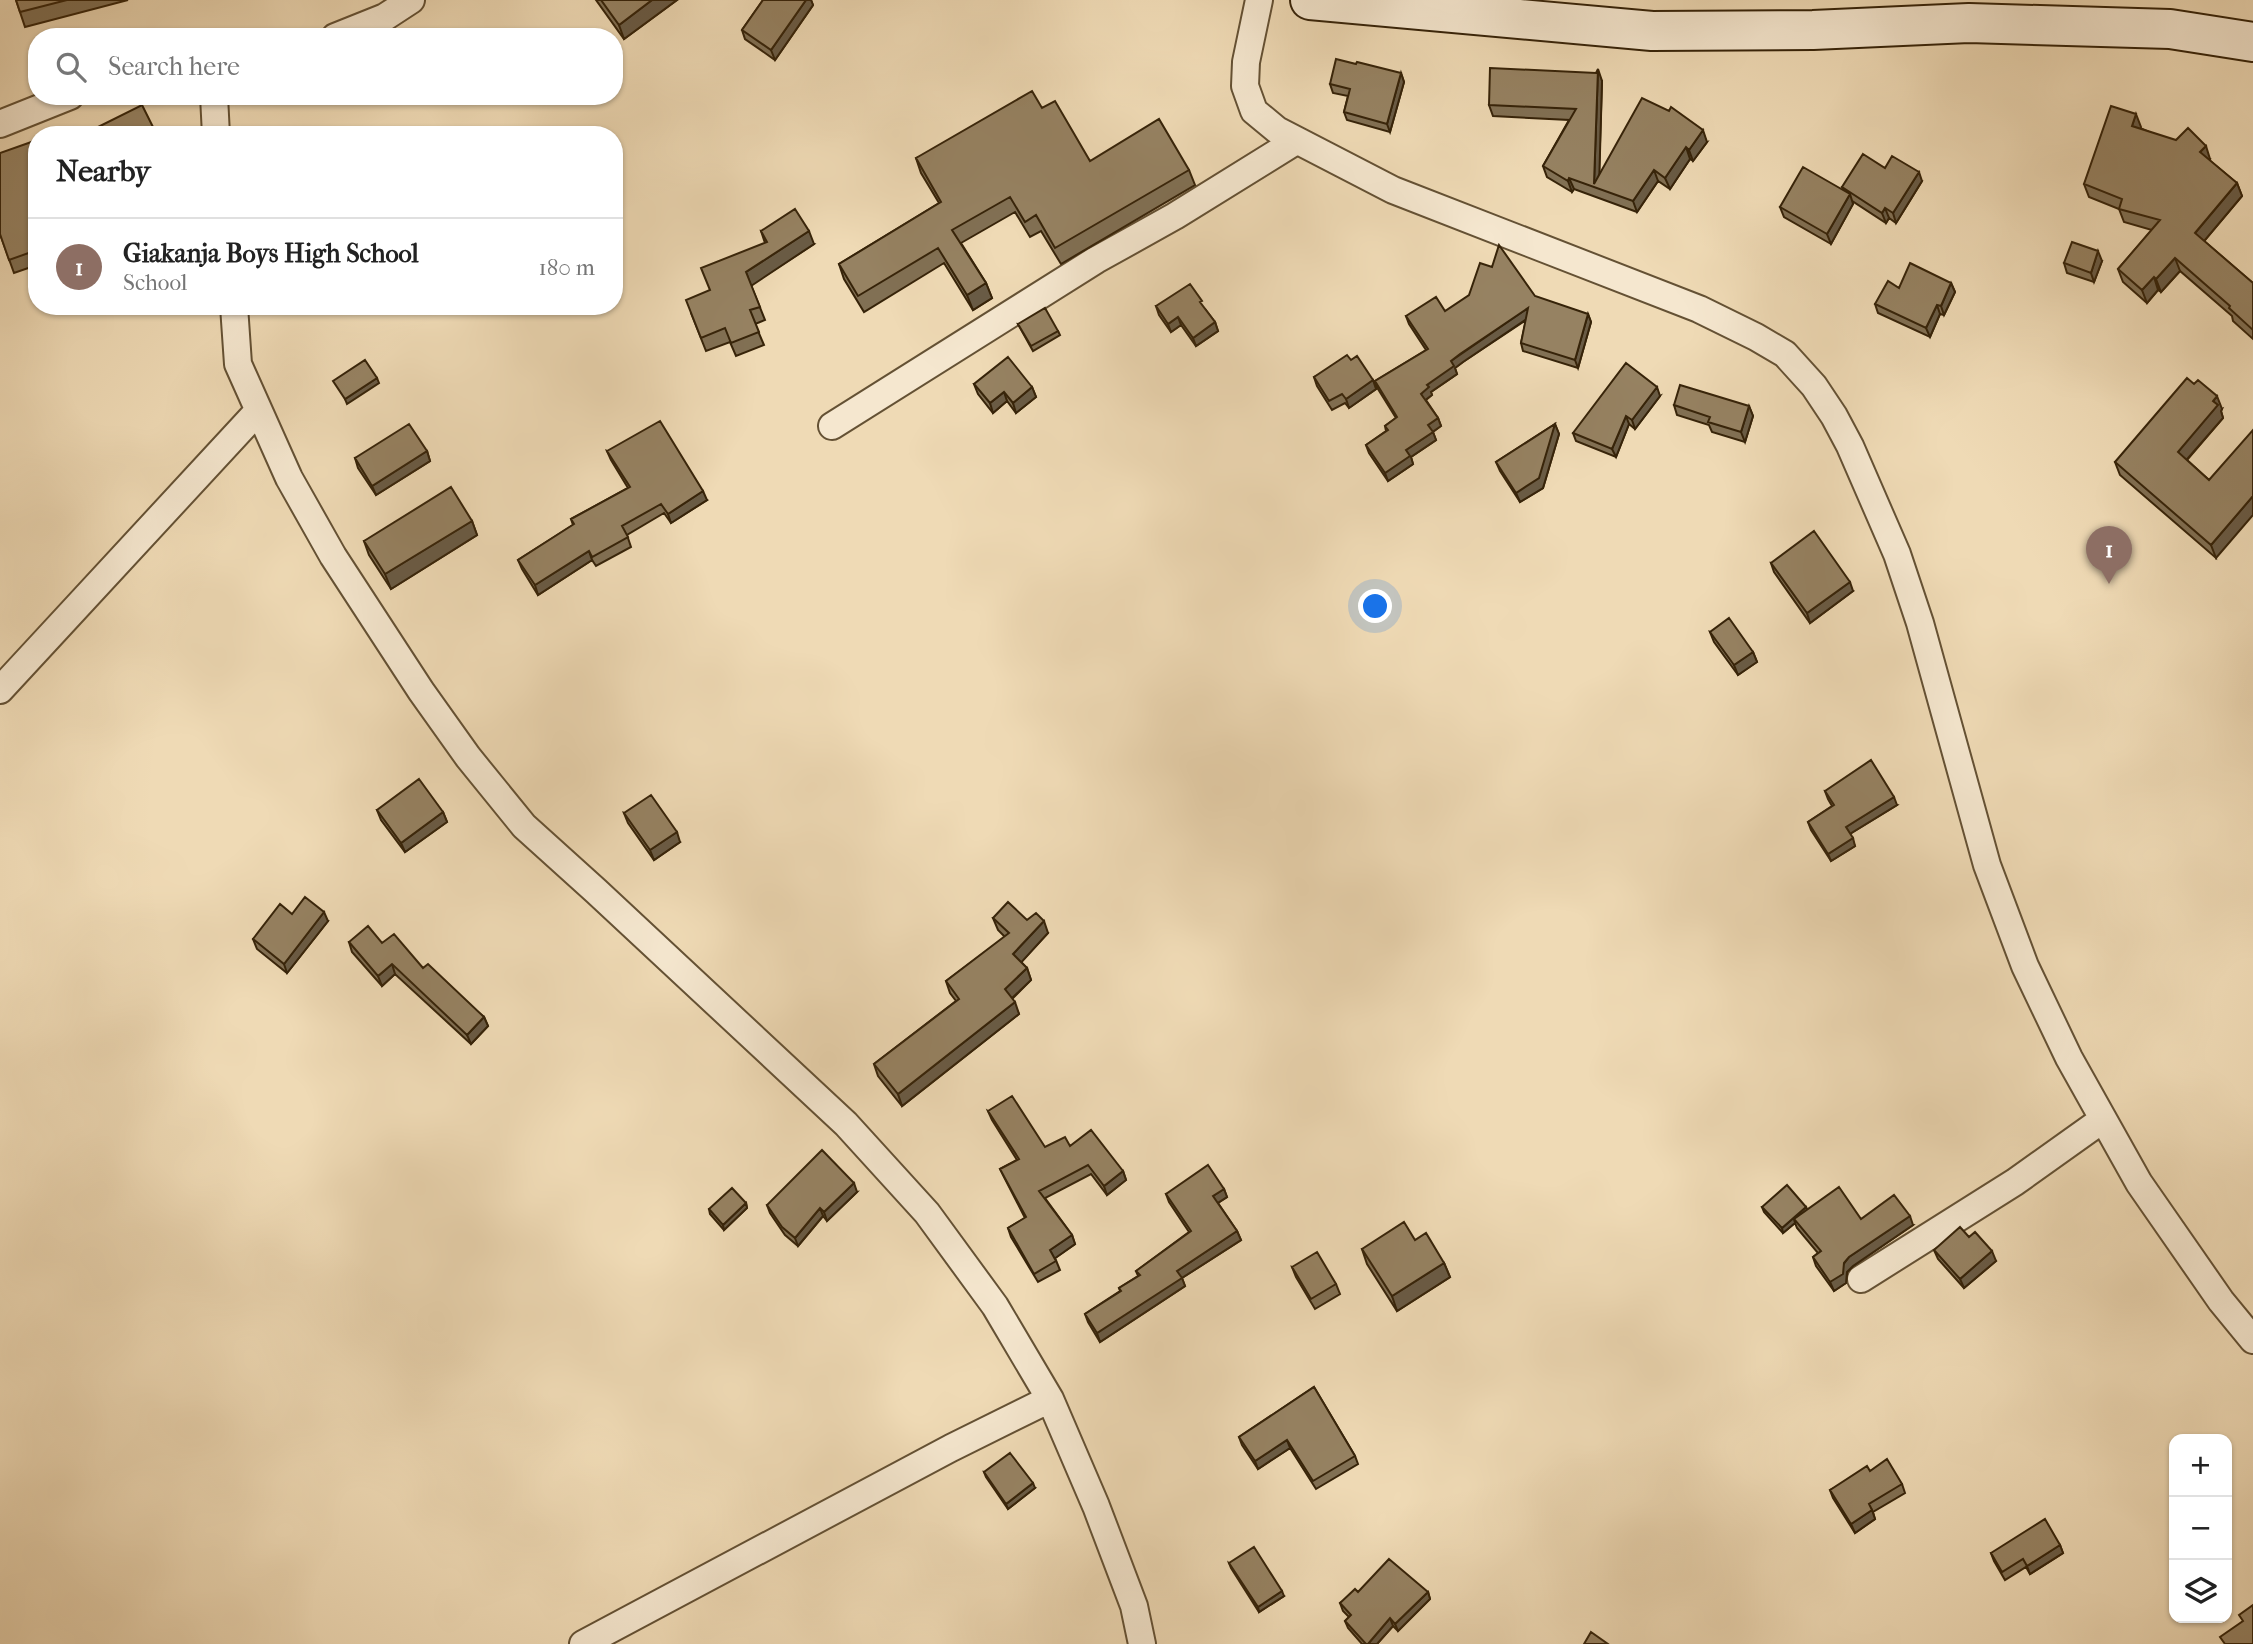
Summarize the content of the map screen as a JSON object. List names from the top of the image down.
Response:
{
  "page": {
    "search": "Search here",
    "heading": "Nearby",
    "list": [
      {
        "mark": "1",
        "name": "Giakanja Boys High School",
        "note": "School",
        "value": "180 m"
      }
    ],
    "pins": "1",
    "map_buttons": ["+", "−"]
  }
}
